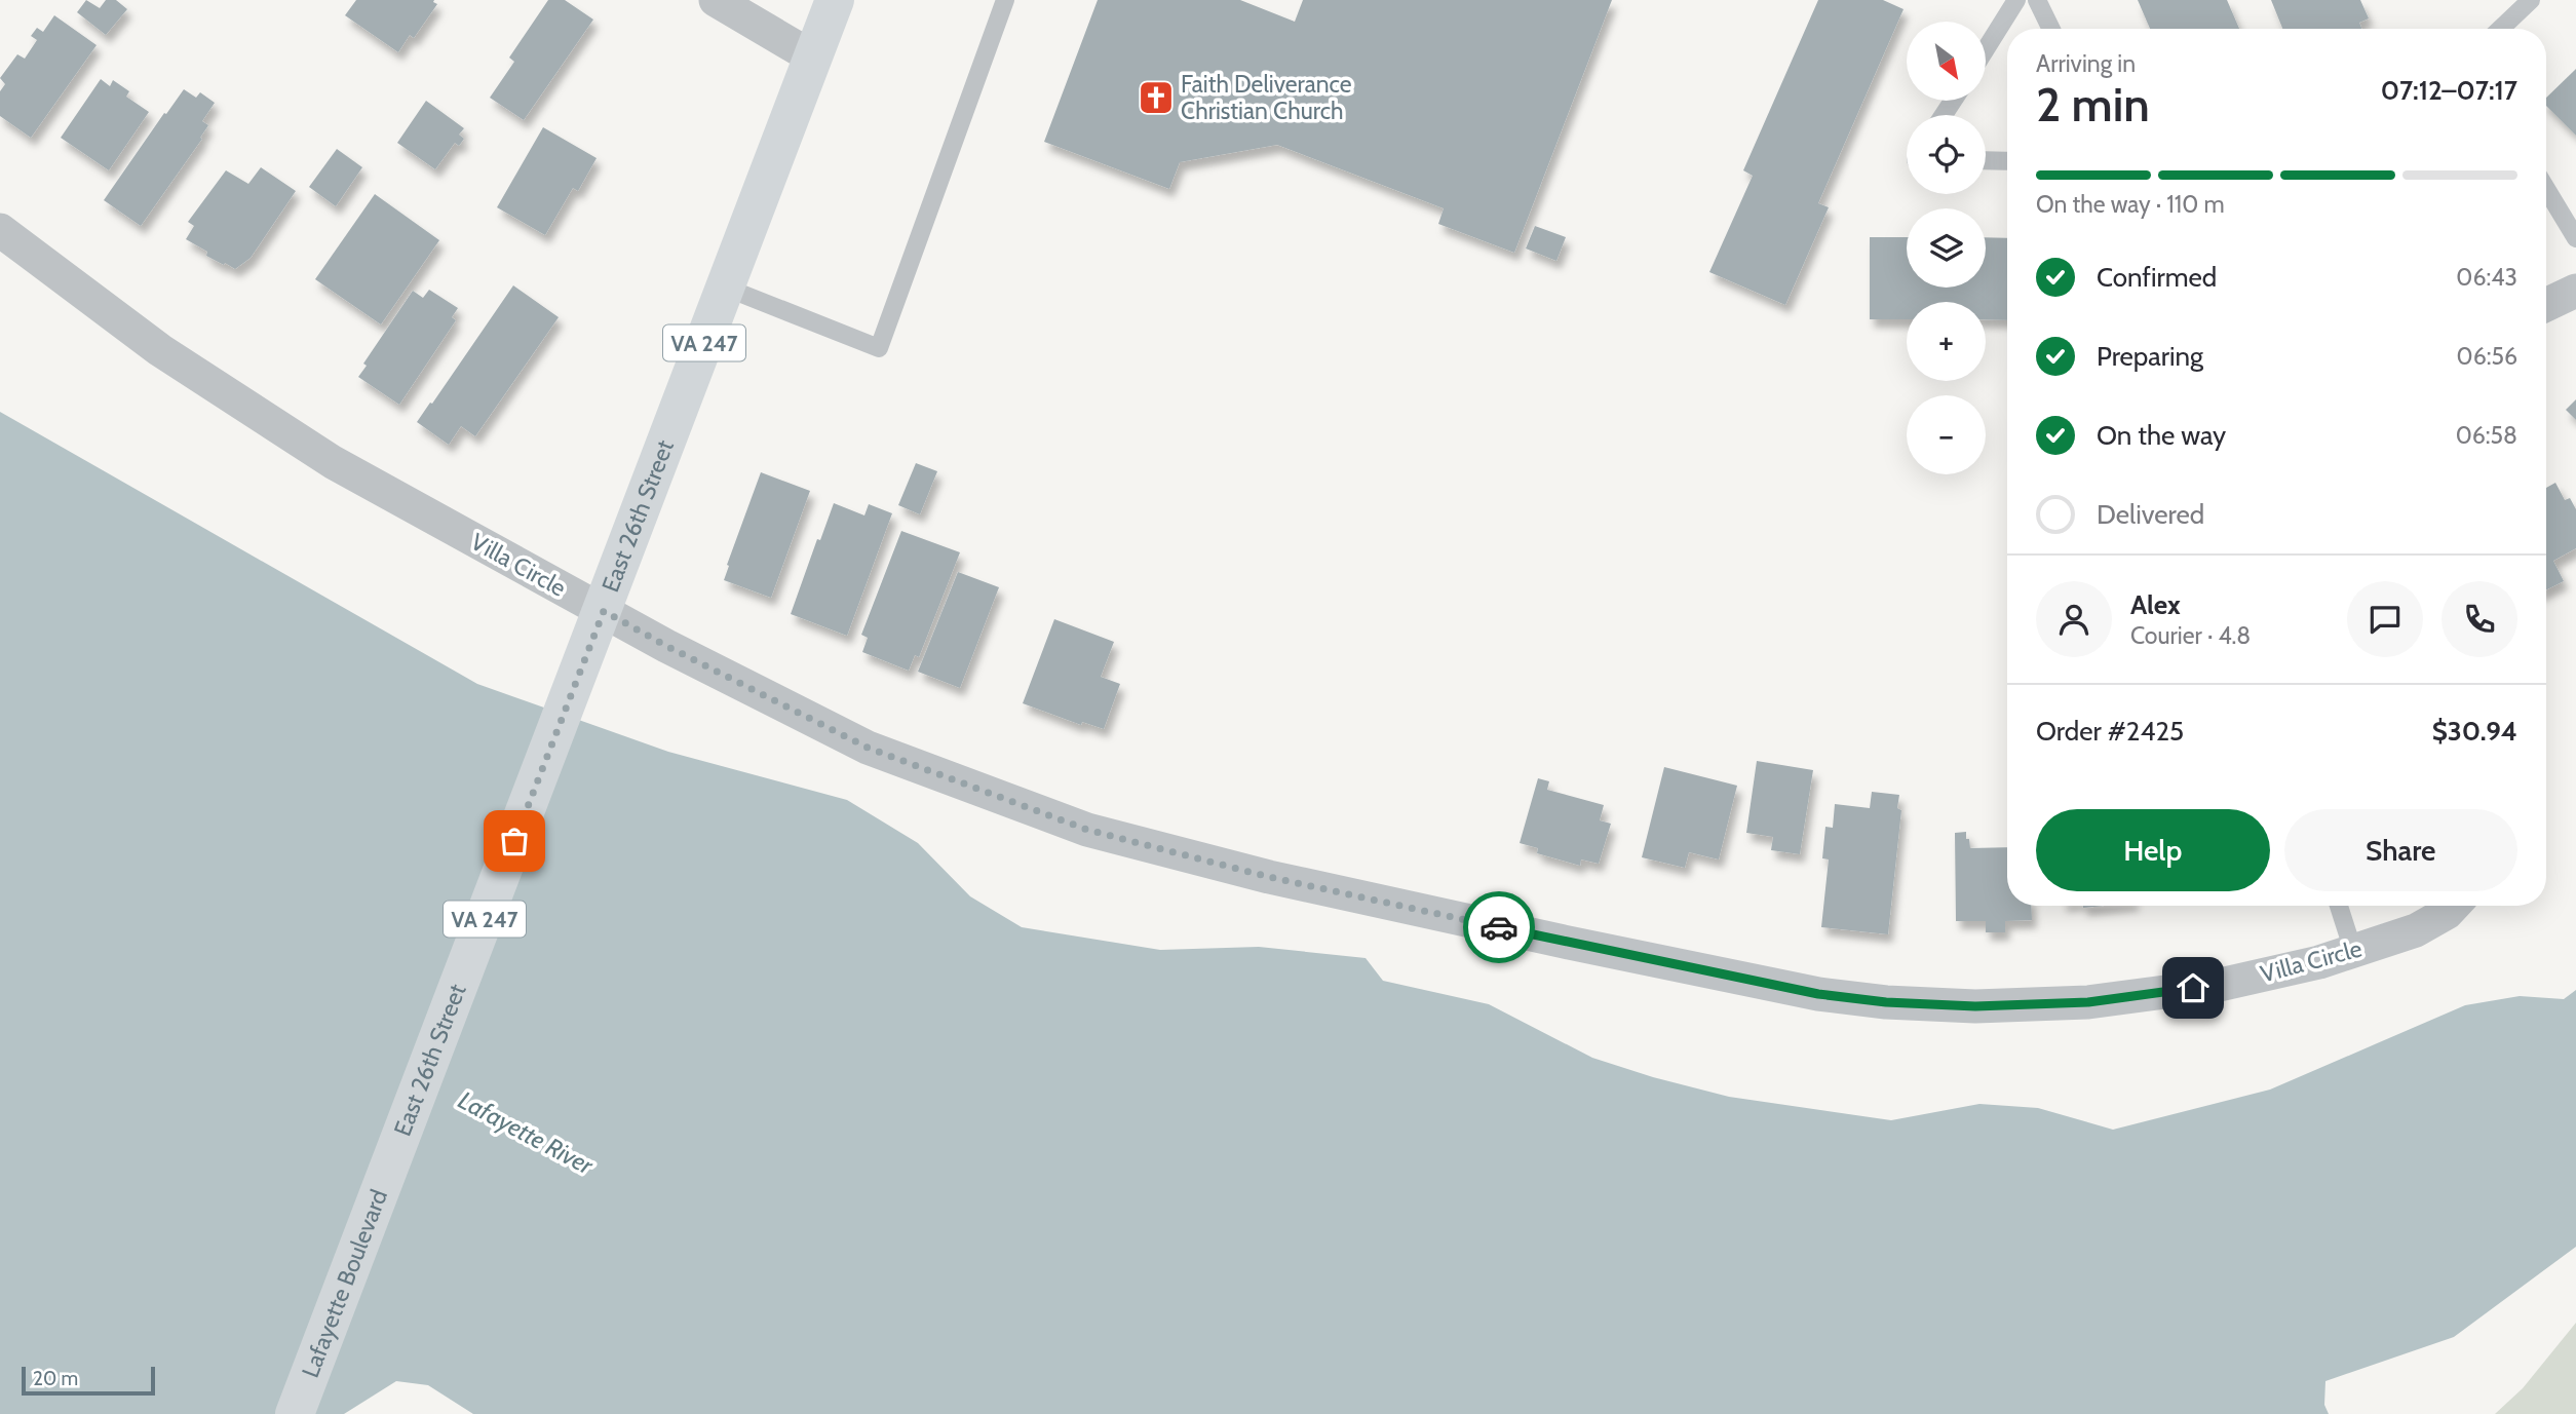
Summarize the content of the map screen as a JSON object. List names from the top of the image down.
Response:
{
  "streets": {
    "main road": ["VA 247", "East 26th Street", "Lafayette Boulevard"],
    "street": ["Villa Circle"]
  },
  "crossings": [
    ["East 26th Street", "Villa Circle"],
    ["East 26th Street", "Lafayette Boulevard"]
  ],
  "water": ["Lafayette River"],
  "places": {
    "church": ["Faith Deliverance Christian Church"]
  },
  "scale_bar": "20 m",
  "north": "bottom right",
  "page": {
    "map_buttons": ["+", "−"],
    "heading": ["2 min", "Arriving in", "07:12–07:17"],
    "panel": [
      "Alex",
      "Courier · 4.8",
      "Order #2425",
      "$30.94"
    ],
    "bar": "On the way · 110 m",
    "list": [
      ["Confirmed", "06:43"],
      ["Preparing", "06:56"],
      ["On the way", "06:58"],
      "Delivered"
    ],
    "buttons": ["Help", "Share"],
    "scale": "20 m"
  }
}
